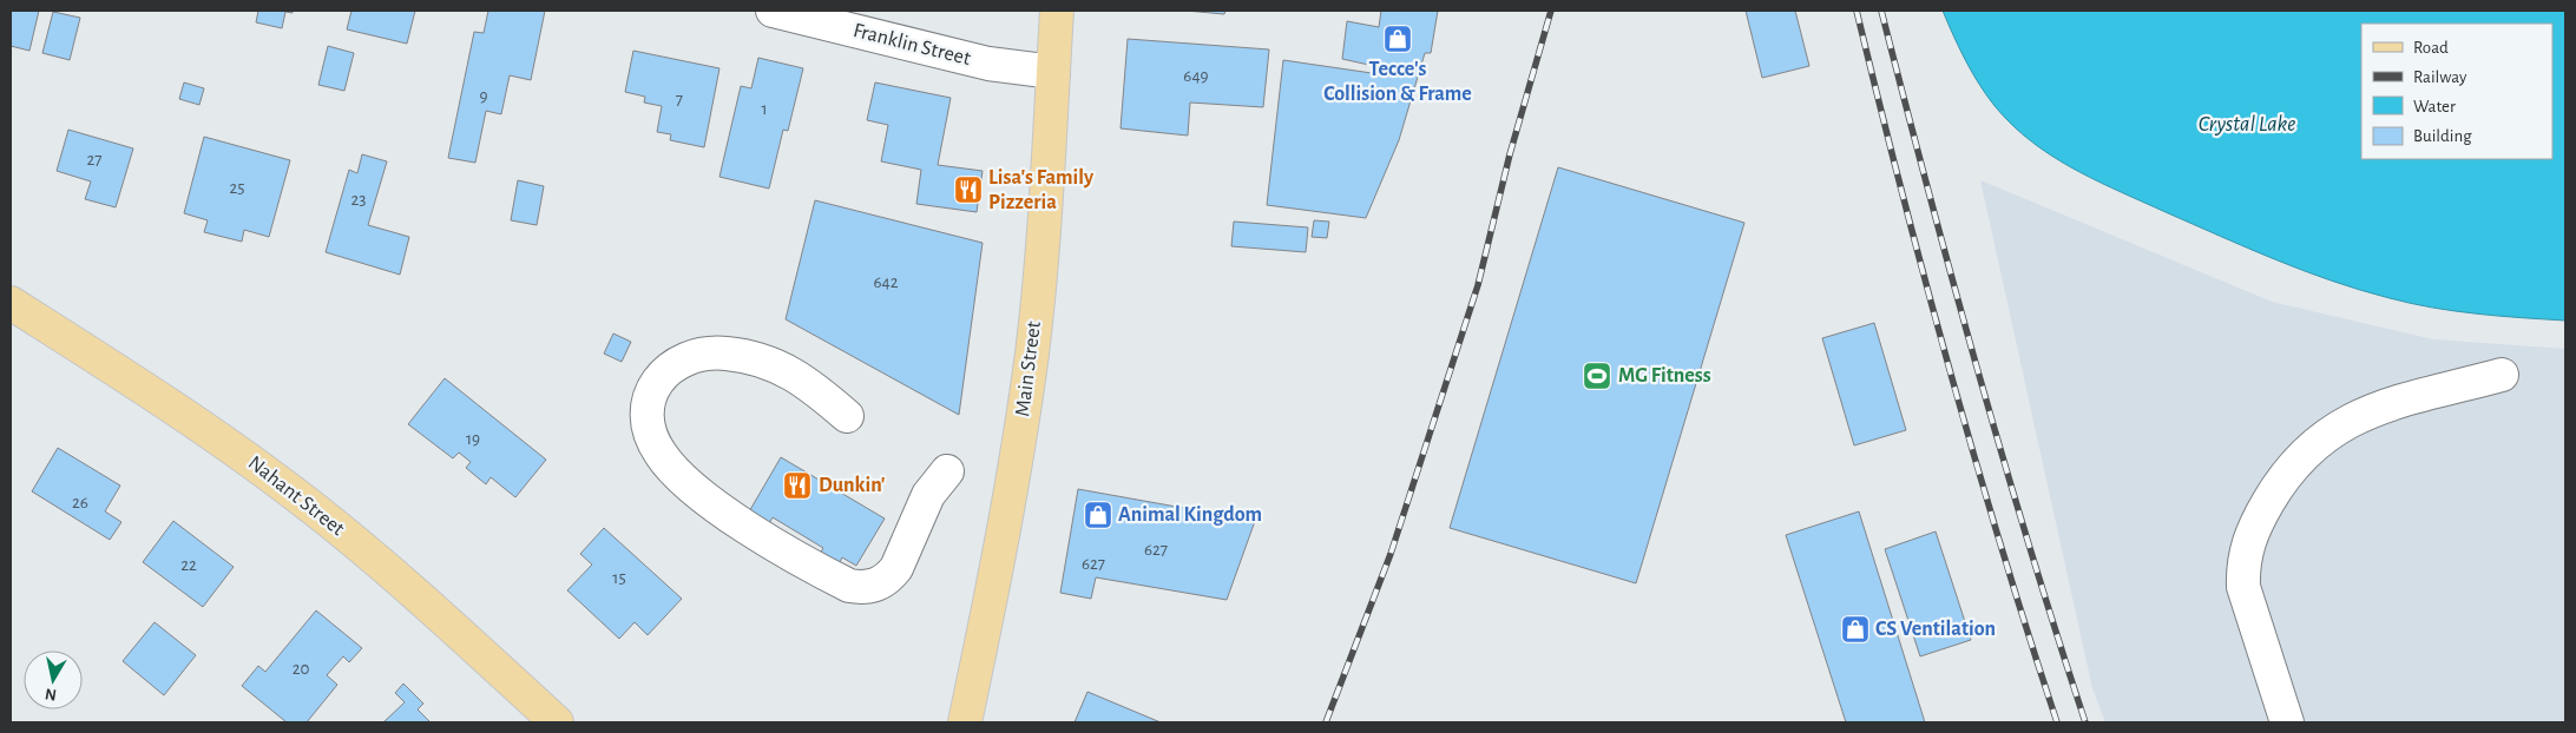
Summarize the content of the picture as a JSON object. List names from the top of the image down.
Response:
{
  "streets": {
    "main road": ["Main Street", "Nahant Street"],
    "street": ["Franklin Street"]
  },
  "crossings": [
    ["Franklin Street", "Main Street"]
  ],
  "water": ["Crystal Lake"],
  "places": {
    "shop": ["Tecce's Collision & Frame", "Animal Kingdom", "CS Ventilation"],
    "restaurant": ["Lisa's Family Pizzeria", "Dunkin'"],
    "sports": ["MG Fitness"]
  },
  "house_numbers": [
    "649",
    "9",
    "7",
    "1",
    "27",
    "25",
    "23",
    "642",
    "19",
    "26",
    "627",
    "627",
    "22",
    "15",
    "20"
  ],
  "legend": [
    "Road",
    "Railway",
    "Water",
    "Building"
  ],
  "north": "bottom"
}
